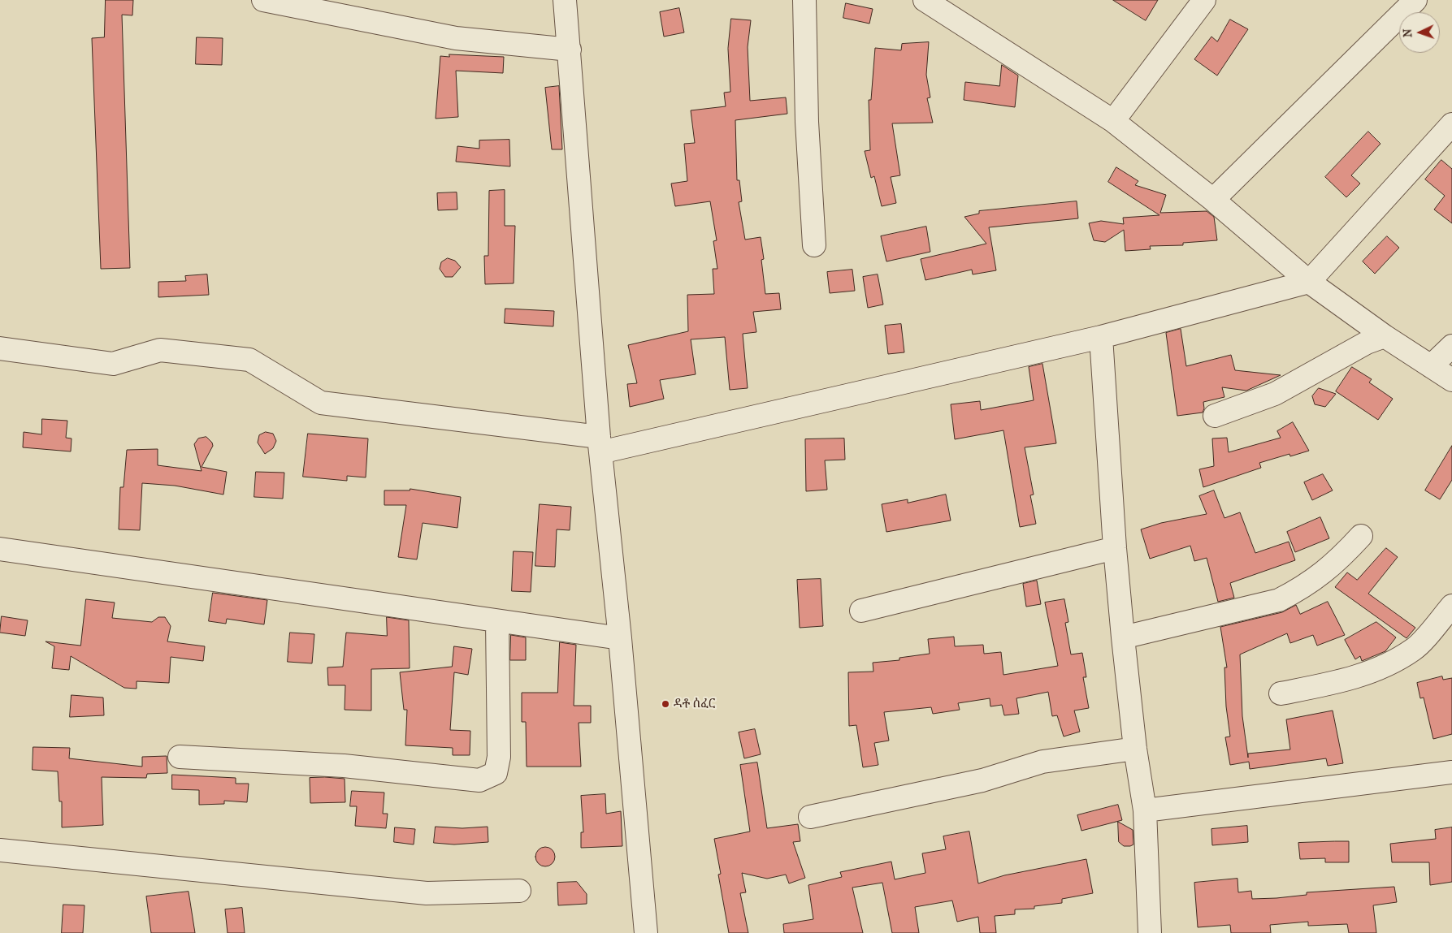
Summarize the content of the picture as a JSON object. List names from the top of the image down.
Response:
{
  "places": ["ዳቶ ሰፈር"],
  "north": "left"
}
